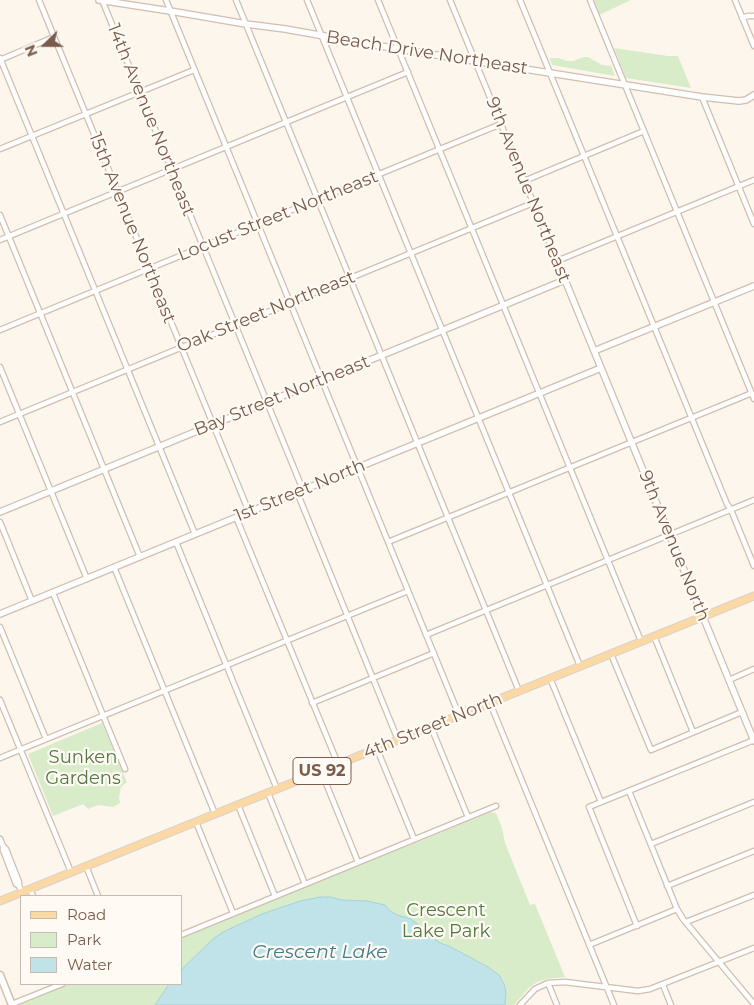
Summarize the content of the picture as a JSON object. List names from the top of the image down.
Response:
{
  "streets": {
    "main road": ["4th Street North", "US 92"],
    "street": [
      "Beach Drive Northeast",
      "14th Avenue Northeast",
      "9th Avenue Northeast",
      "Locust Street Northeast",
      "15th Avenue Northeast",
      "Oak Street Northeast",
      "Bay Street Northeast",
      "1st Street North",
      "9th Avenue North"
    ]
  },
  "crossings": [
    ["Beach Drive Northeast", "14th Avenue Northeast"],
    ["Beach Drive Northeast", "9th Avenue Northeast"],
    ["14th Avenue Northeast", "Locust Street Northeast"],
    ["14th Avenue Northeast", "Oak Street Northeast"],
    ["14th Avenue Northeast", "Bay Street Northeast"],
    ["14th Avenue Northeast", "1st Street North"],
    ["14th Avenue Northeast", "4th Street North"],
    ["9th Avenue Northeast", "Locust Street Northeast"],
    ["9th Avenue Northeast", "Oak Street Northeast"],
    ["9th Avenue Northeast", "Bay Street Northeast"],
    ["9th Avenue Northeast", "9th Avenue North"],
    ["Locust Street Northeast", "15th Avenue Northeast"],
    ["15th Avenue Northeast", "Oak Street Northeast"],
    ["15th Avenue Northeast", "Bay Street Northeast"],
    ["15th Avenue Northeast", "1st Street North"],
    ["1st Street North", "9th Avenue North"],
    ["9th Avenue North", "4th Street North"]
  ],
  "water": ["Crescent Lake"],
  "parks": ["Sunken Gardens", "Crescent Lake Park"],
  "legend": ["Road", "Park", "Water"],
  "north": "left"
}
